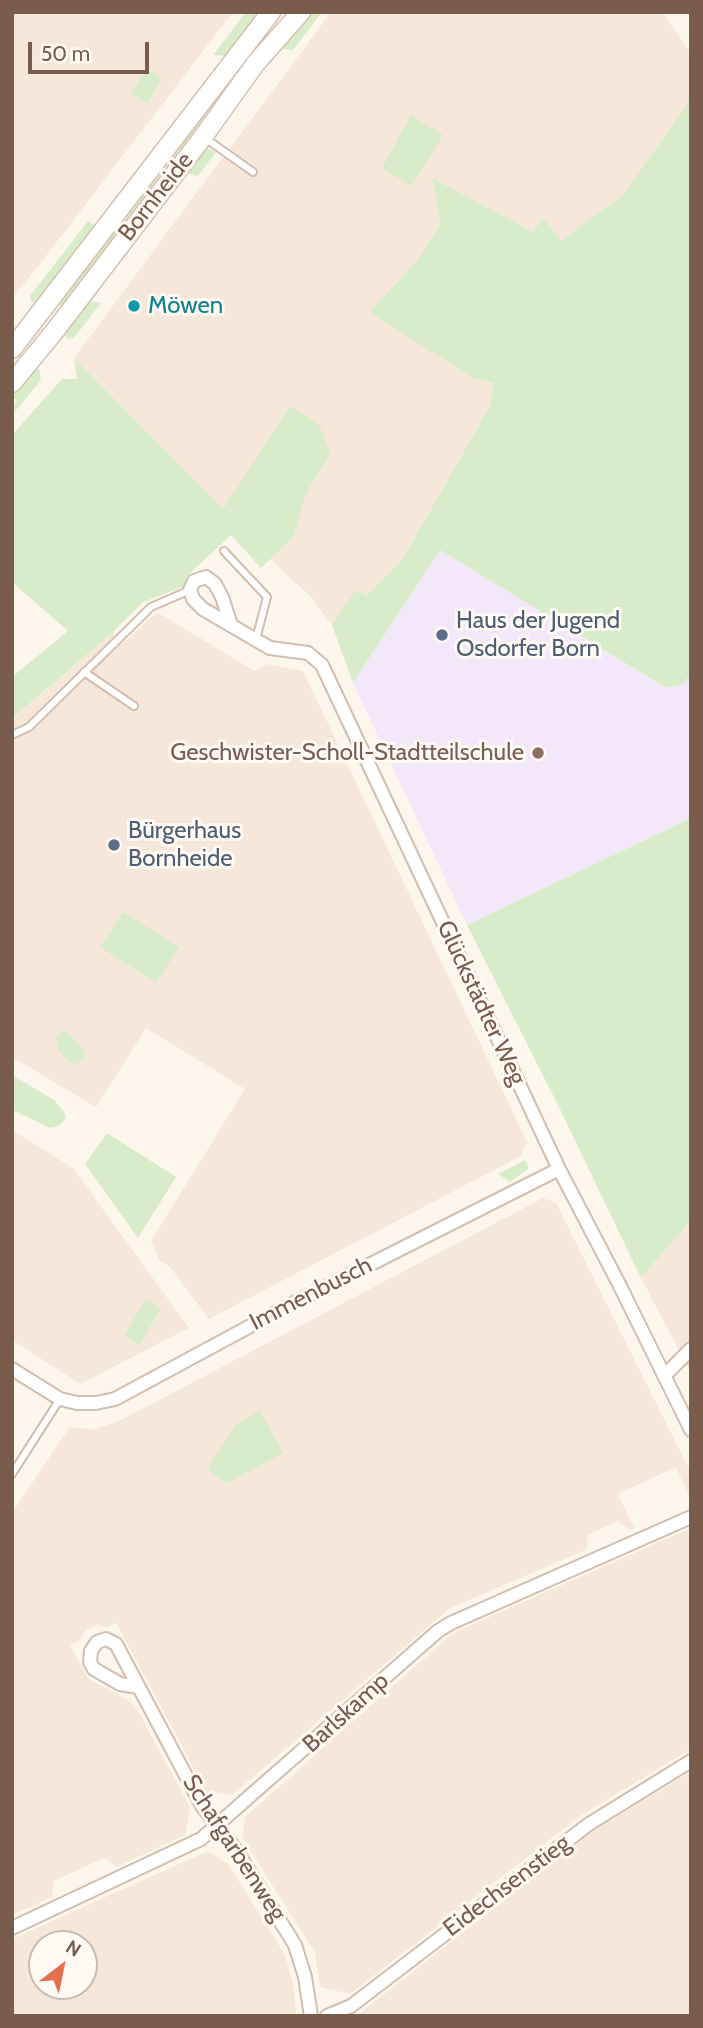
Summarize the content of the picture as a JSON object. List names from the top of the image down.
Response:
{
  "streets": {
    "street": [
      "Bornheide",
      "Glückstädter Weg",
      "Immenbusch",
      "Barlskamp",
      "Schafgarbenweg",
      "Eidechsenstieg"
    ]
  },
  "crossings": [
    ["Glückstädter Weg", "Immenbusch"],
    ["Barlskamp", "Schafgarbenweg"]
  ],
  "places": [
    "Möwen",
    "Haus der Jugend Osdorfer Born",
    "Geschwister-Scholl-Stadtteilschule",
    "Bürgerhaus Bornheide"
  ],
  "scale_bar": "50 m",
  "north": "top right"
}
